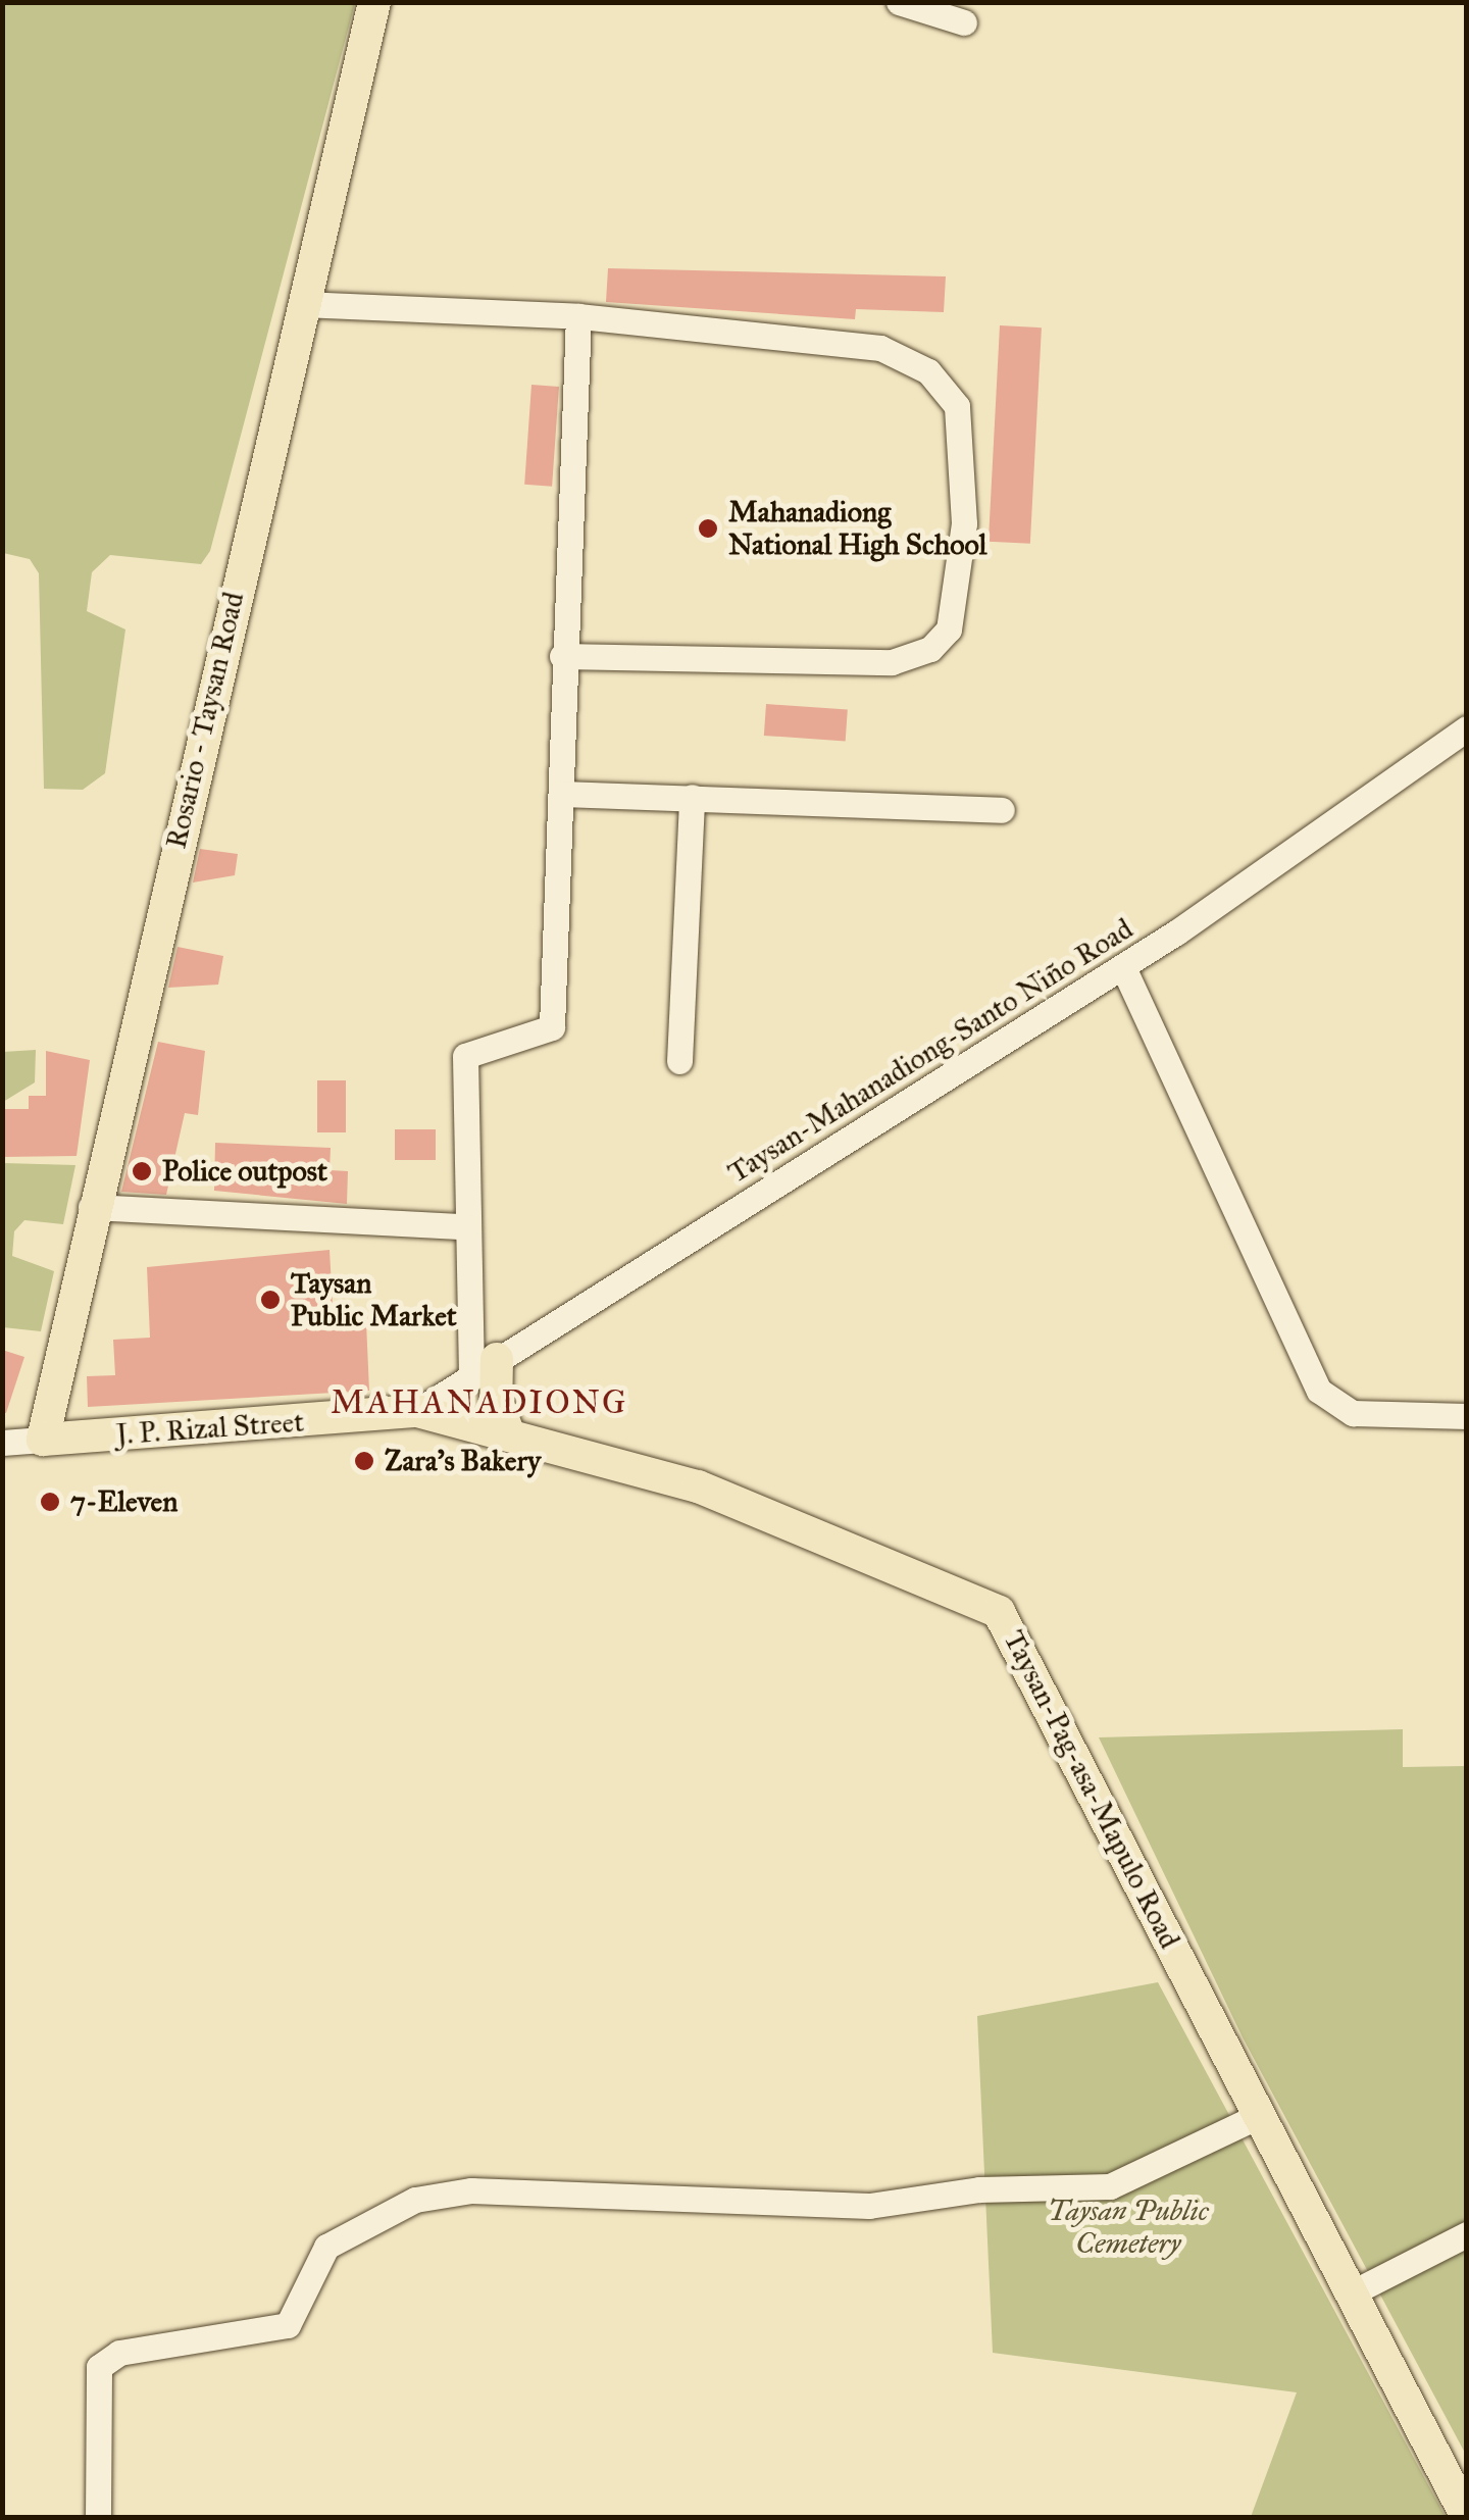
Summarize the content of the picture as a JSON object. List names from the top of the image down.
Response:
{
  "streets": {
    "main road": ["Rosario - Taysan Road", "J. P. Rizal Street", "Taysan-Pag-asa-Mapulo Road"],
    "street": ["Taysan-Mahanadiong-Santo Niño Road"]
  },
  "crossings": [
    ["Rosario - Taysan Road", "J. P. Rizal Street"],
    ["Taysan-Mahanadiong-Santo Niño Road", "J. P. Rizal Street"],
    ["Taysan-Mahanadiong-Santo Niño Road", "Taysan-Pag-asa-Mapulo Road"],
    ["J. P. Rizal Street", "Taysan-Pag-asa-Mapulo Road"]
  ],
  "districts": ["MAHANADIONG"],
  "parks": ["Taysan Public Cemetery"],
  "places": [
    "Mahanadiong National High School",
    "Police outpost",
    "Taysan Public Market",
    "Zara's Bakery",
    "7-Eleven"
  ]
}
